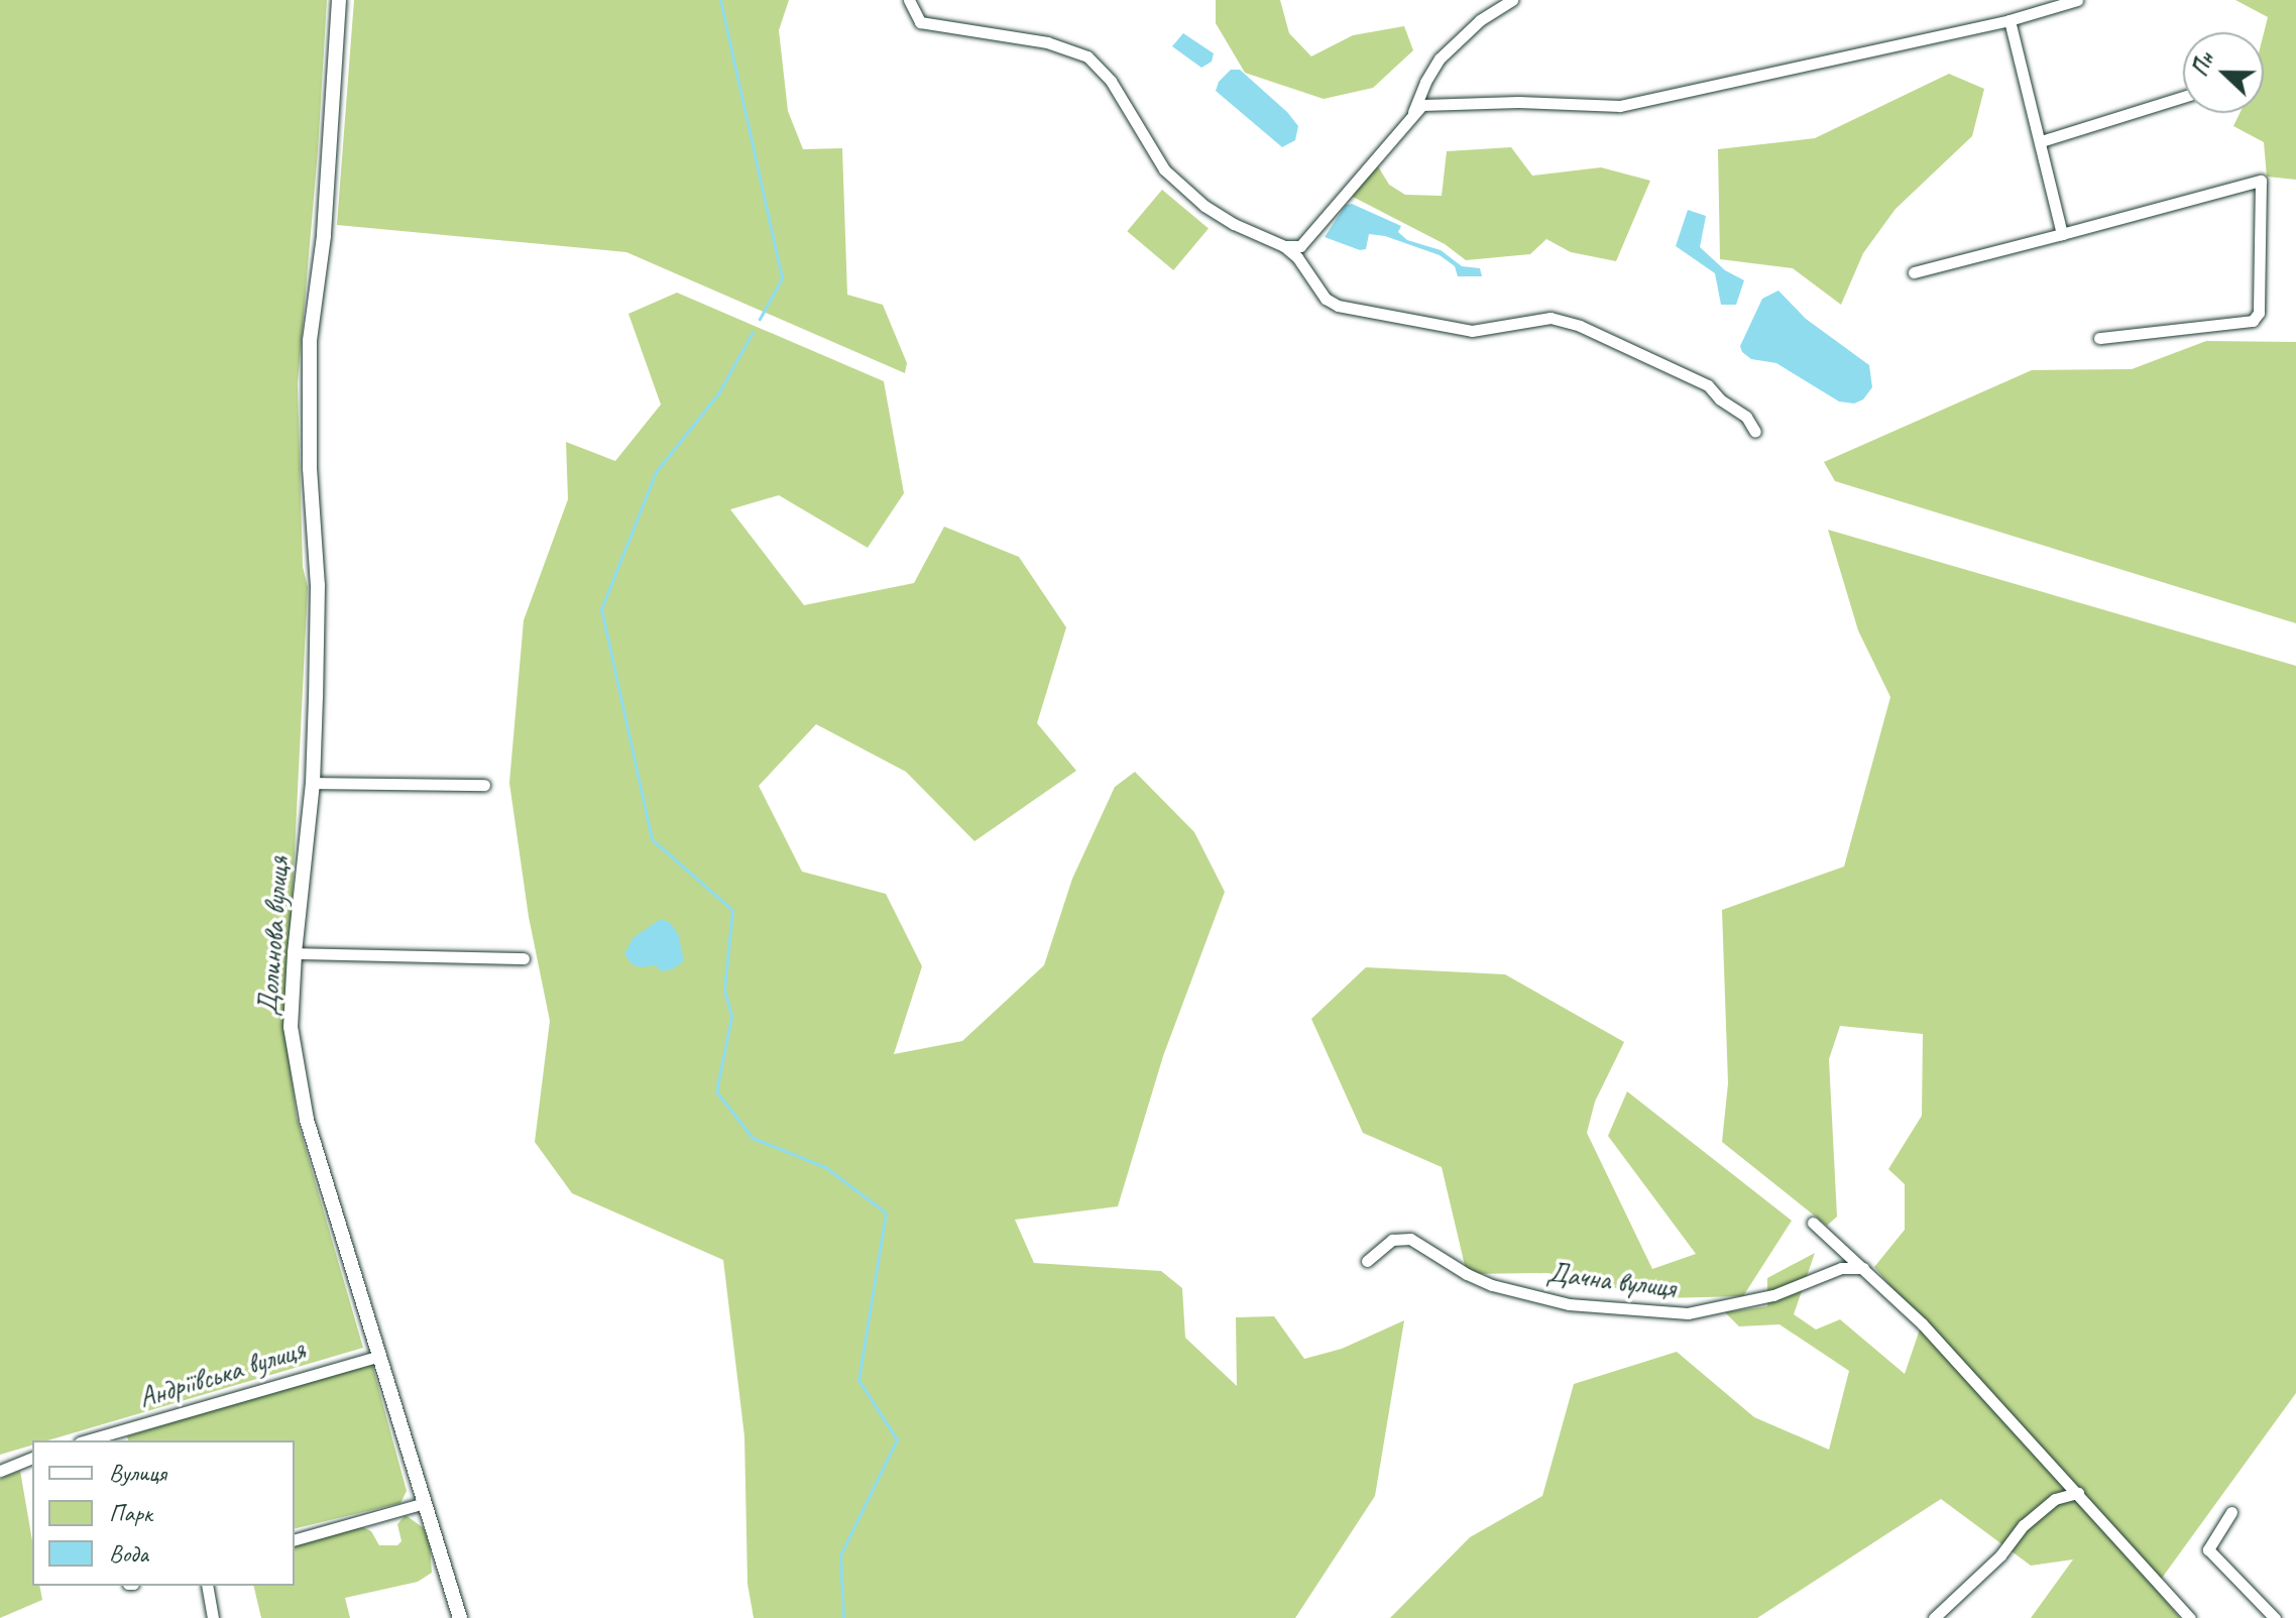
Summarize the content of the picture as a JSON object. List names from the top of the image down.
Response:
{
  "streets": {
    "street": ["Долинова вулиця", "Дачна вулиця", "Андріївська вулиця"]
  },
  "crossings": [
    ["Долинова вулиця", "Андріївська вулиця"]
  ],
  "legend": ["Вулиця", "Парк", "Вода"],
  "north": "left"
}
